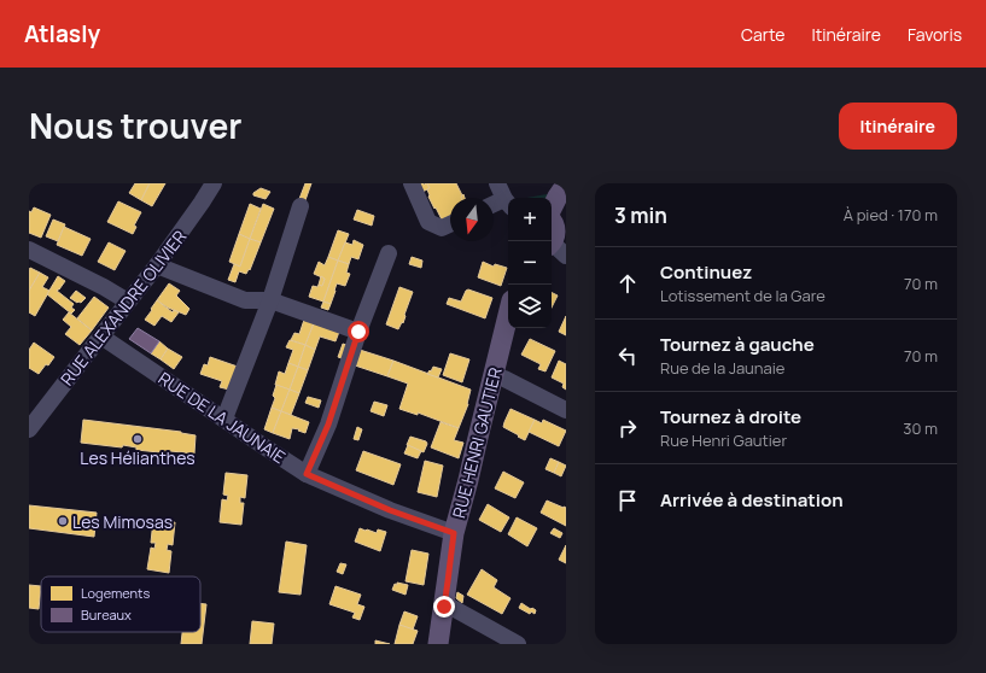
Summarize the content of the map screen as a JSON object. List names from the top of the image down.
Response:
{
  "streets": {
    "main road": ["RUE HENRI GAUTIER"],
    "street": ["RUE ALEXANDRE OLIVIER", "RUE DE LA JAUNAIE"]
  },
  "crossings": [
    ["RUE ALEXANDRE OLIVIER", "RUE DE LA JAUNAIE"],
    ["RUE DE LA JAUNAIE", "RUE HENRI GAUTIER"]
  ],
  "places": ["Les Hélianthes", "Les Mimosas"],
  "legend": ["Logements", "Bureaux"],
  "north": "bottom",
  "page": {
    "header": "Atlasly",
    "nav": ["Carte", "Itinéraire", "Favoris"],
    "title": "Nous trouver",
    "buttons": "Itinéraire",
    "heading": ["3 min", "À pied · 170 m"],
    "map_buttons": ["+", "−"],
    "list": [
      ["Continuez", "Lotissement de la Gare", "70 m"],
      ["Tournez à gauche", "Rue de la Jaunaie", "70 m"],
      ["Tournez à droite", "Rue Henri Gautier", "30 m"],
      "Arrivée à destination"
    ]
  }
}
